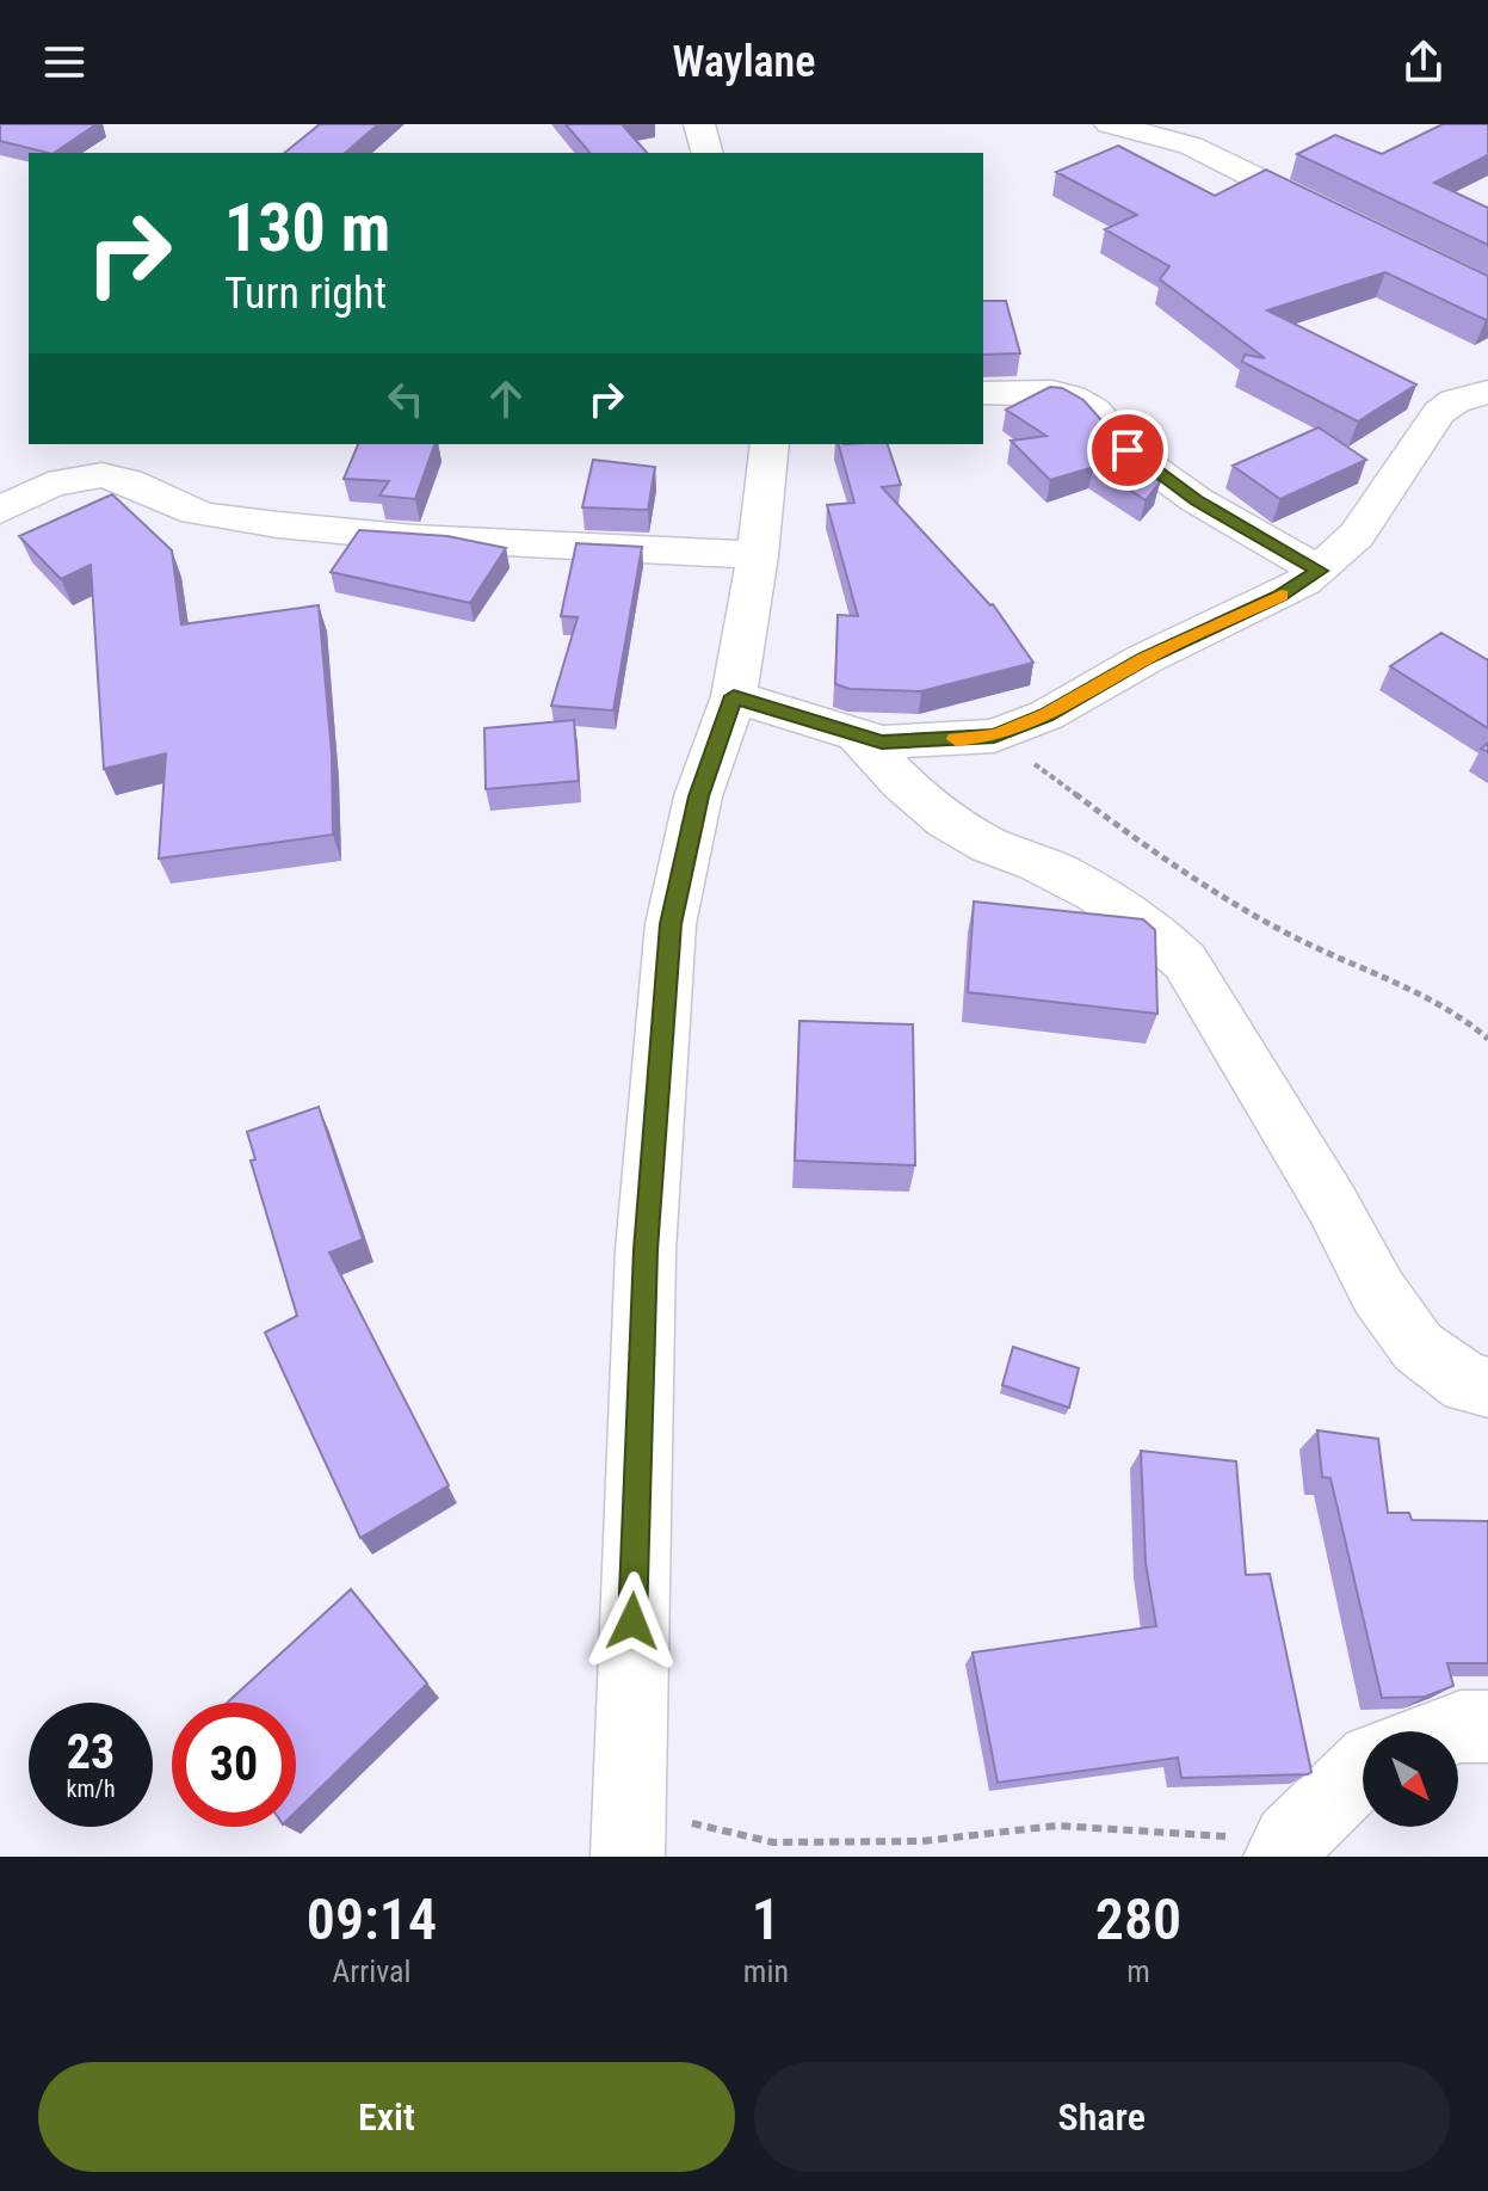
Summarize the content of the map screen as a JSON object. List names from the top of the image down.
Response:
{
  "north": "bottom right",
  "page": {
    "header": "Waylane",
    "turn": ["130 m", "Turn right"],
    "speed": "23 km/h",
    "limit": "30",
    "eta": [
      "09:14",
      "Arrival",
      "1",
      "min",
      "280",
      "m"
    ],
    "buttons": ["Exit", "Share"]
  }
}
